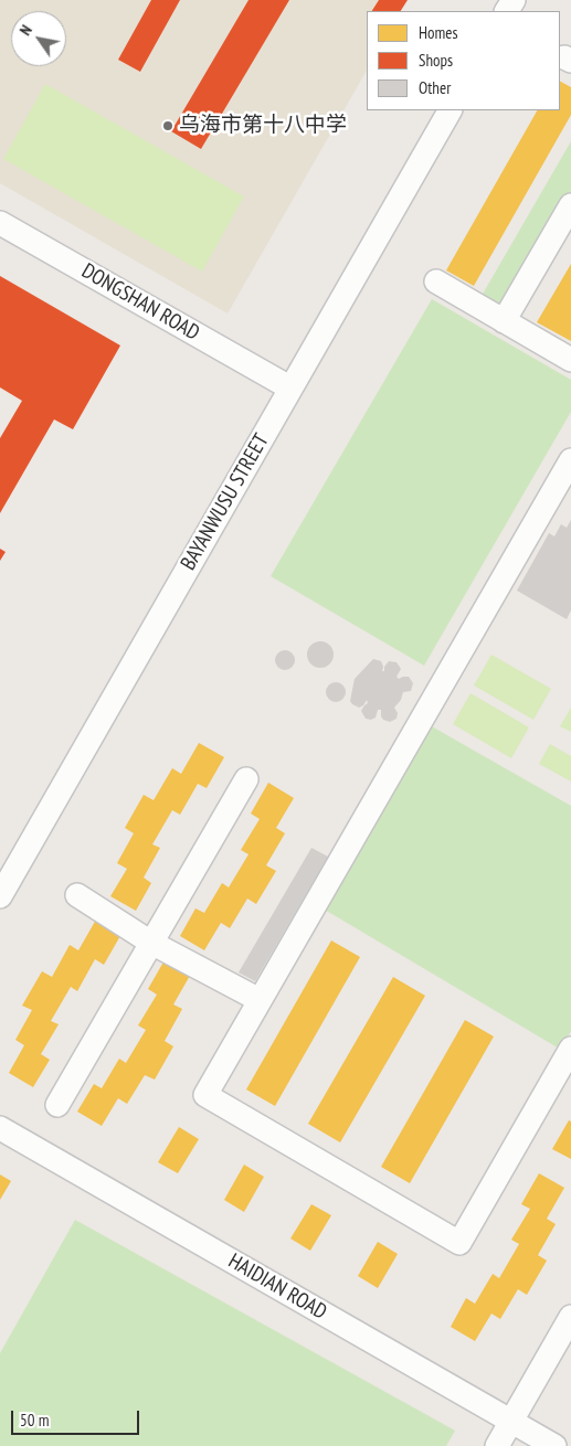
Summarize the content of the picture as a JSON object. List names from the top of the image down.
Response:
{
  "streets": {
    "street": ["DONGSHAN ROAD", "BAYANWUSU STREET", "HAIDIAN ROAD"]
  },
  "crossings": [
    ["DONGSHAN ROAD", "BAYANWUSU STREET"]
  ],
  "places": ["乌海市第十八中学"],
  "legend": ["Homes", "Shops", "Other"],
  "scale_bar": "50 m",
  "north": "top left"
}
